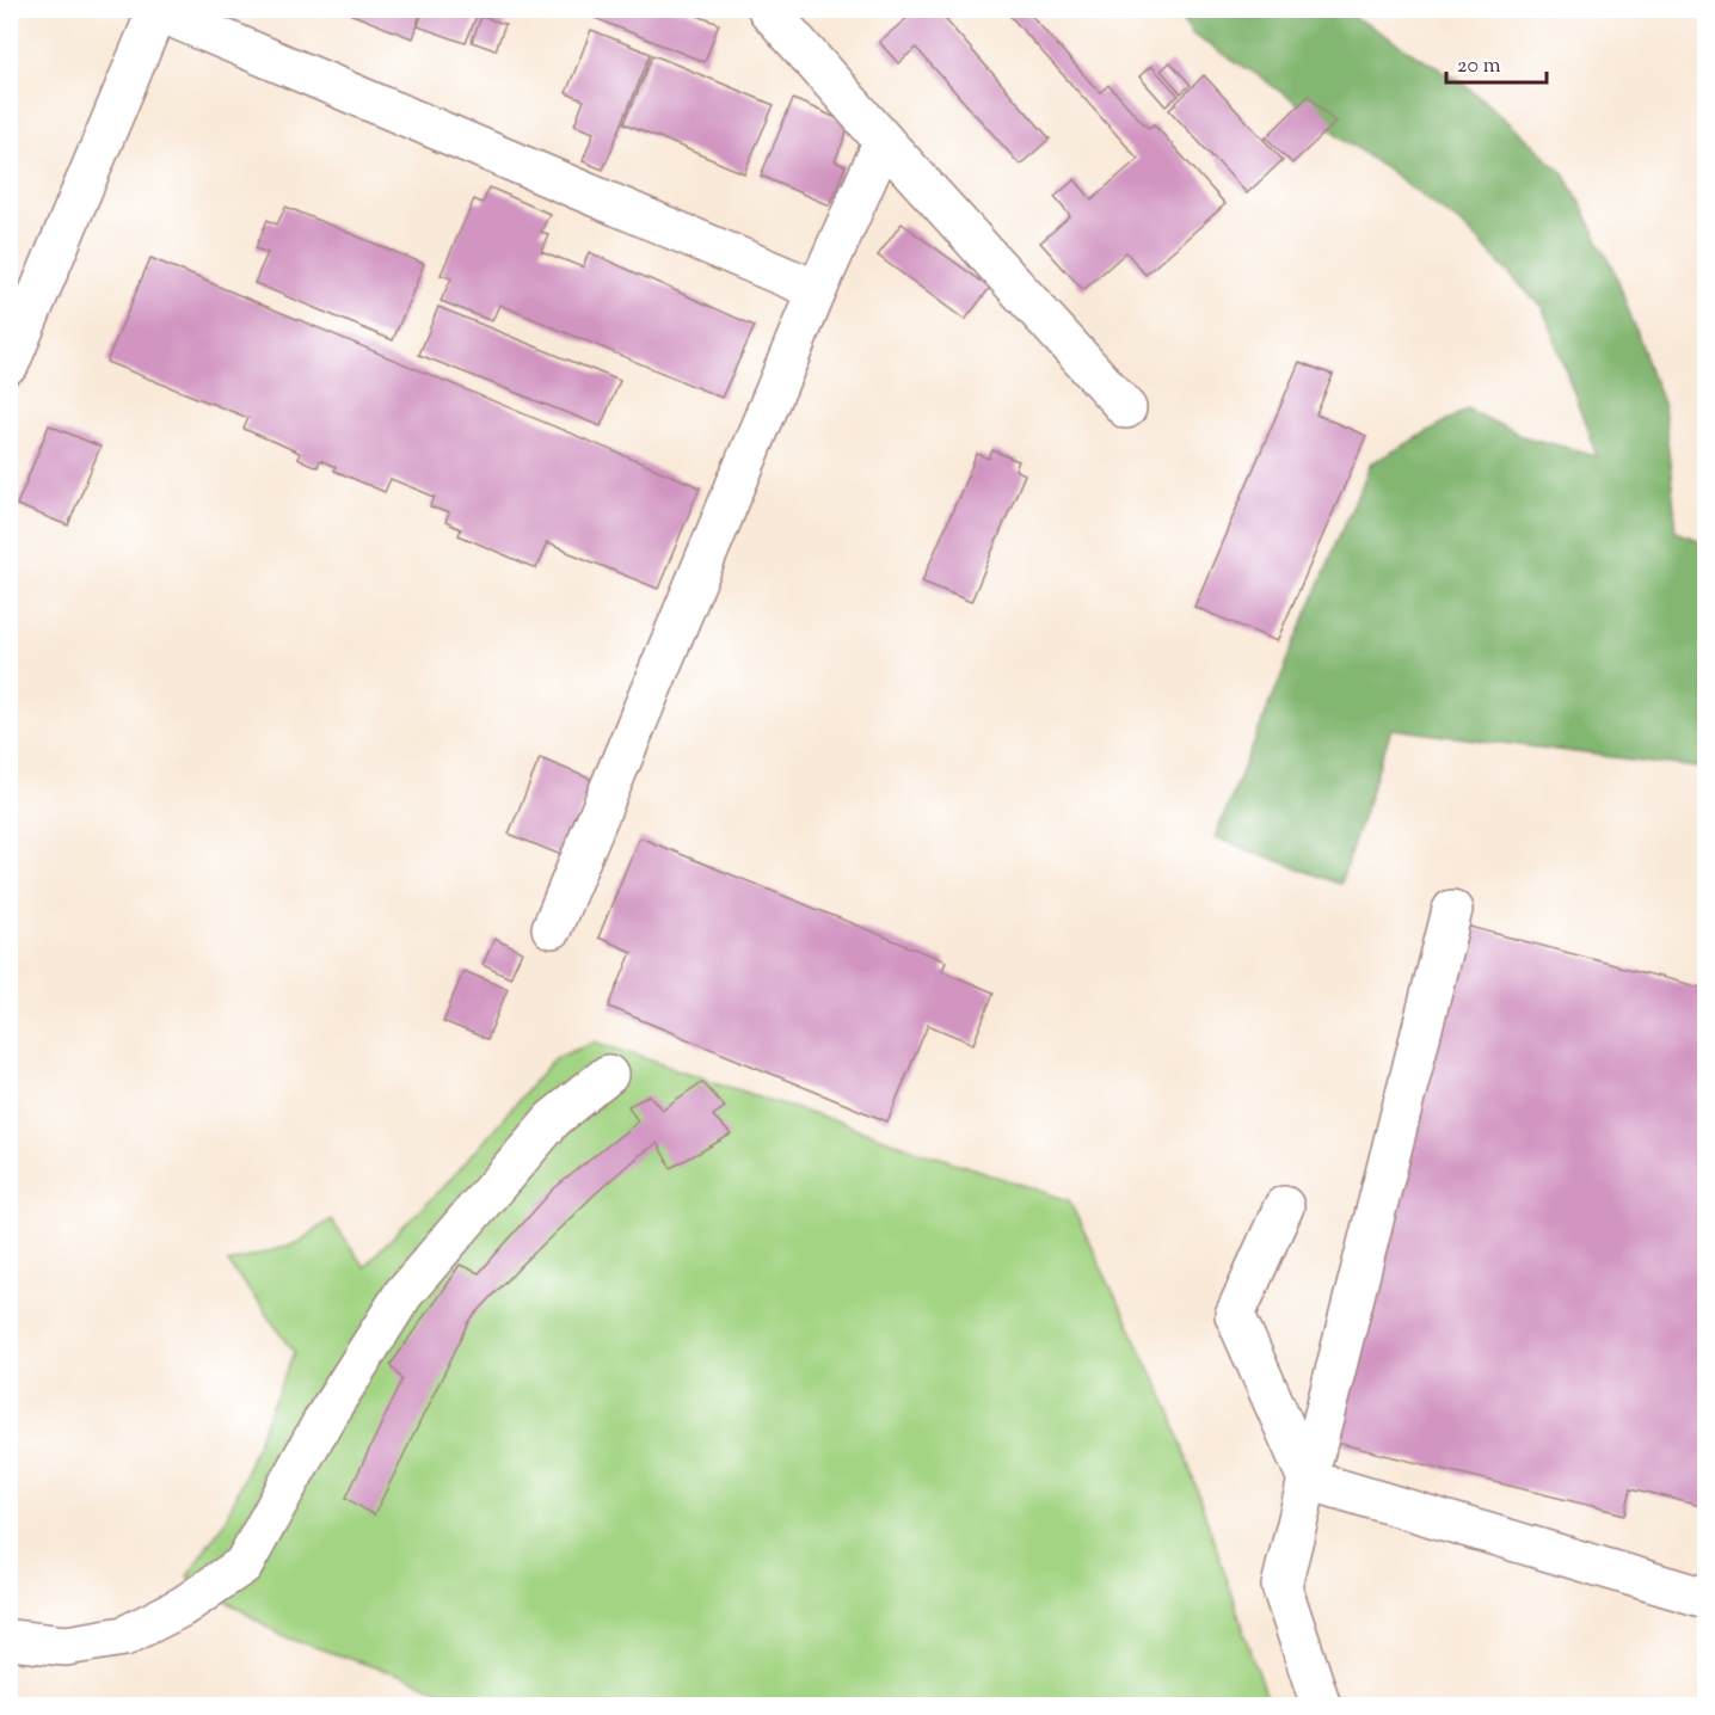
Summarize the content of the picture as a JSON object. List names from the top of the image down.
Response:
{
  "scale_bar": "20 m"
}
